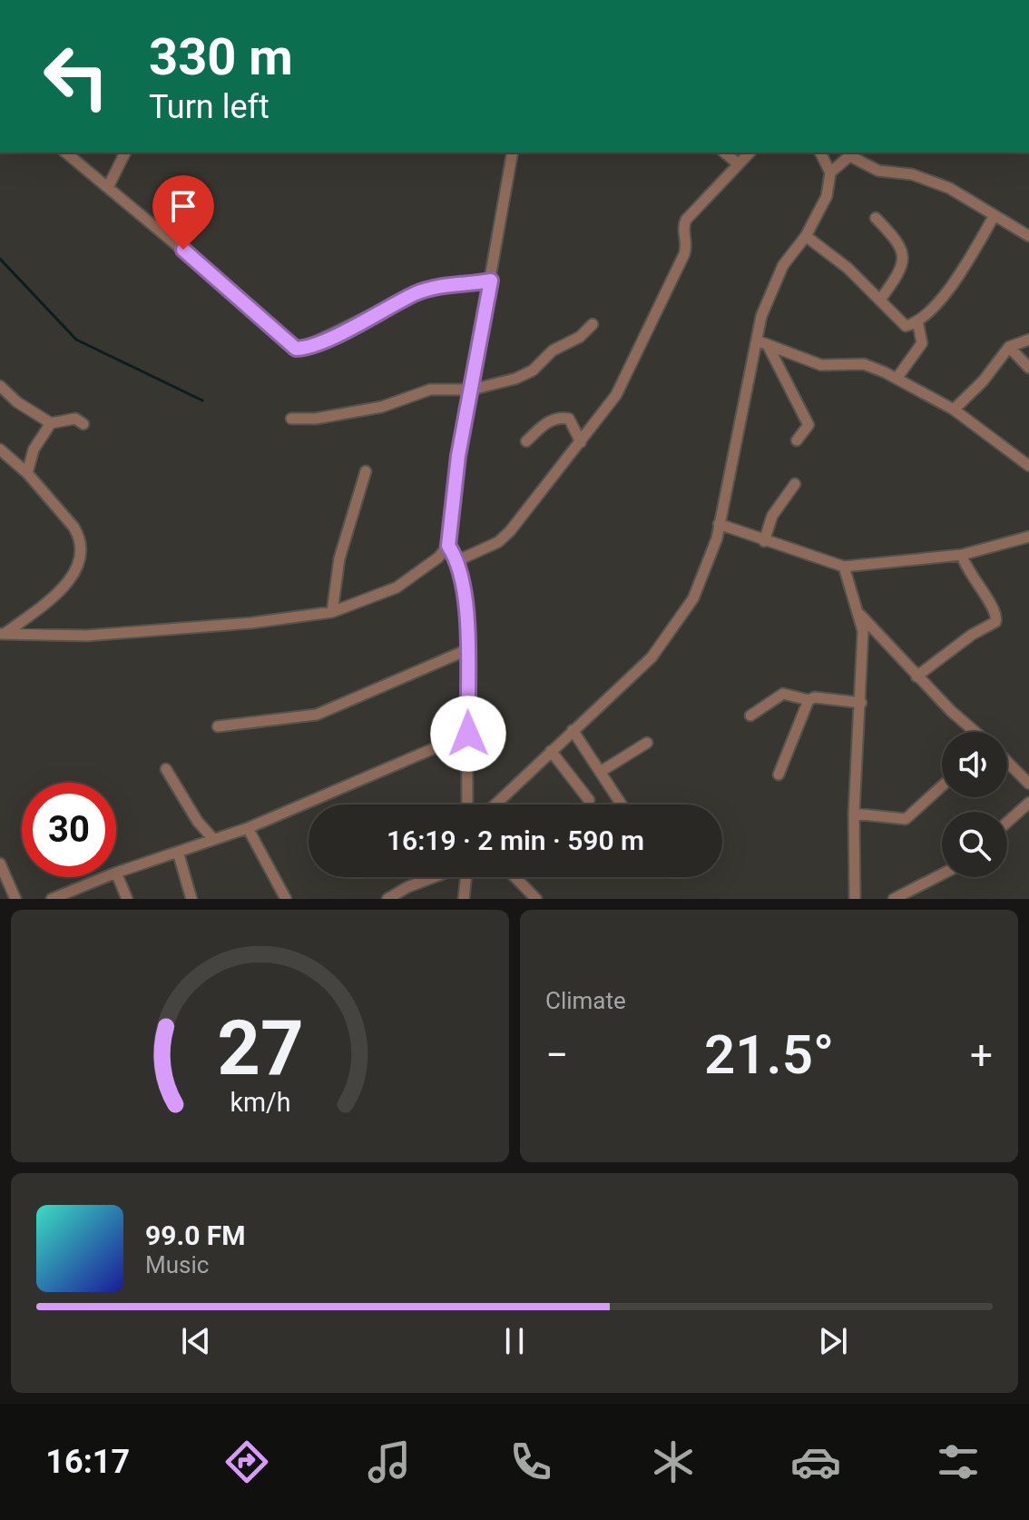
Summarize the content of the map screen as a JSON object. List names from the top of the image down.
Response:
{
  "page": {
    "turn": ["330 m", "Turn left"],
    "limit": "30",
    "trip": "16:19 · 2 min · 590 m",
    "tile": "Climate",
    "heat": ["−", "21.5°", "+"],
    "song": ["99.0 FM", "Music"],
    "tabs": "16:17",
    "gauge": ["27", "km/h"]
  }
}
